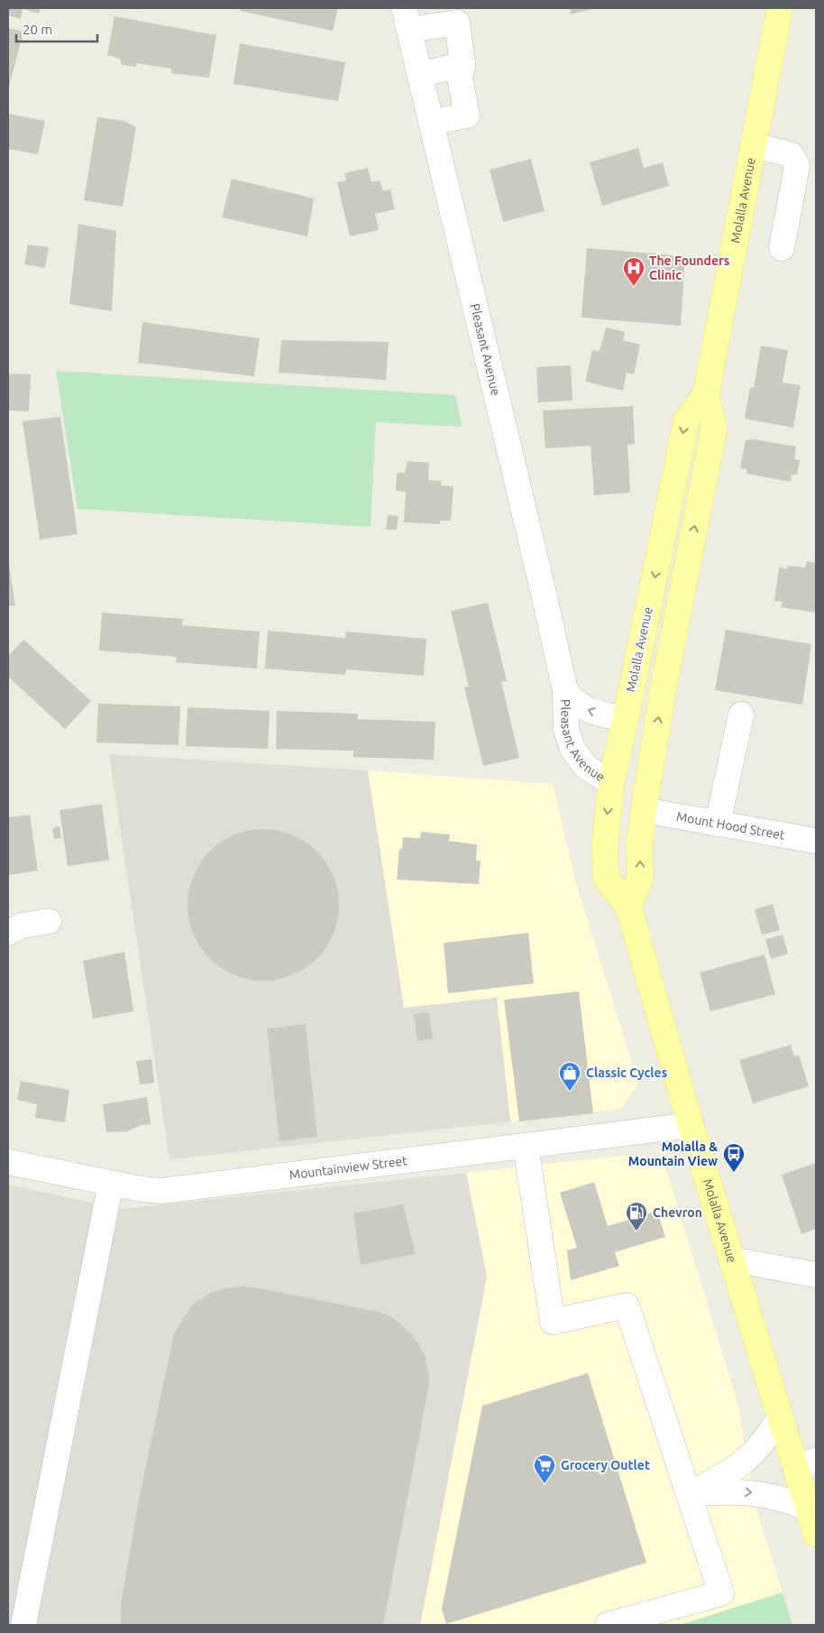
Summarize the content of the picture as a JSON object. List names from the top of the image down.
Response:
{
  "streets": {
    "main road": ["Molalla Avenue"],
    "street": ["Pleasant Avenue", "Mount Hood Street", "Mountainview Street"]
  },
  "crossings": [
    ["Molalla Avenue", "Pleasant Avenue"],
    ["Molalla Avenue", "Mount Hood Street"],
    ["Molalla Avenue", "Mountainview Street"]
  ],
  "places": {
    "hospital": ["The Founders Clinic"],
    "shop": ["Classic Cycles"],
    "bus stop": ["Molalla & Mountain View"],
    "fuel station": ["Chevron"],
    "supermarket": ["Grocery Outlet"]
  },
  "scale_bar": "20 m"
}
